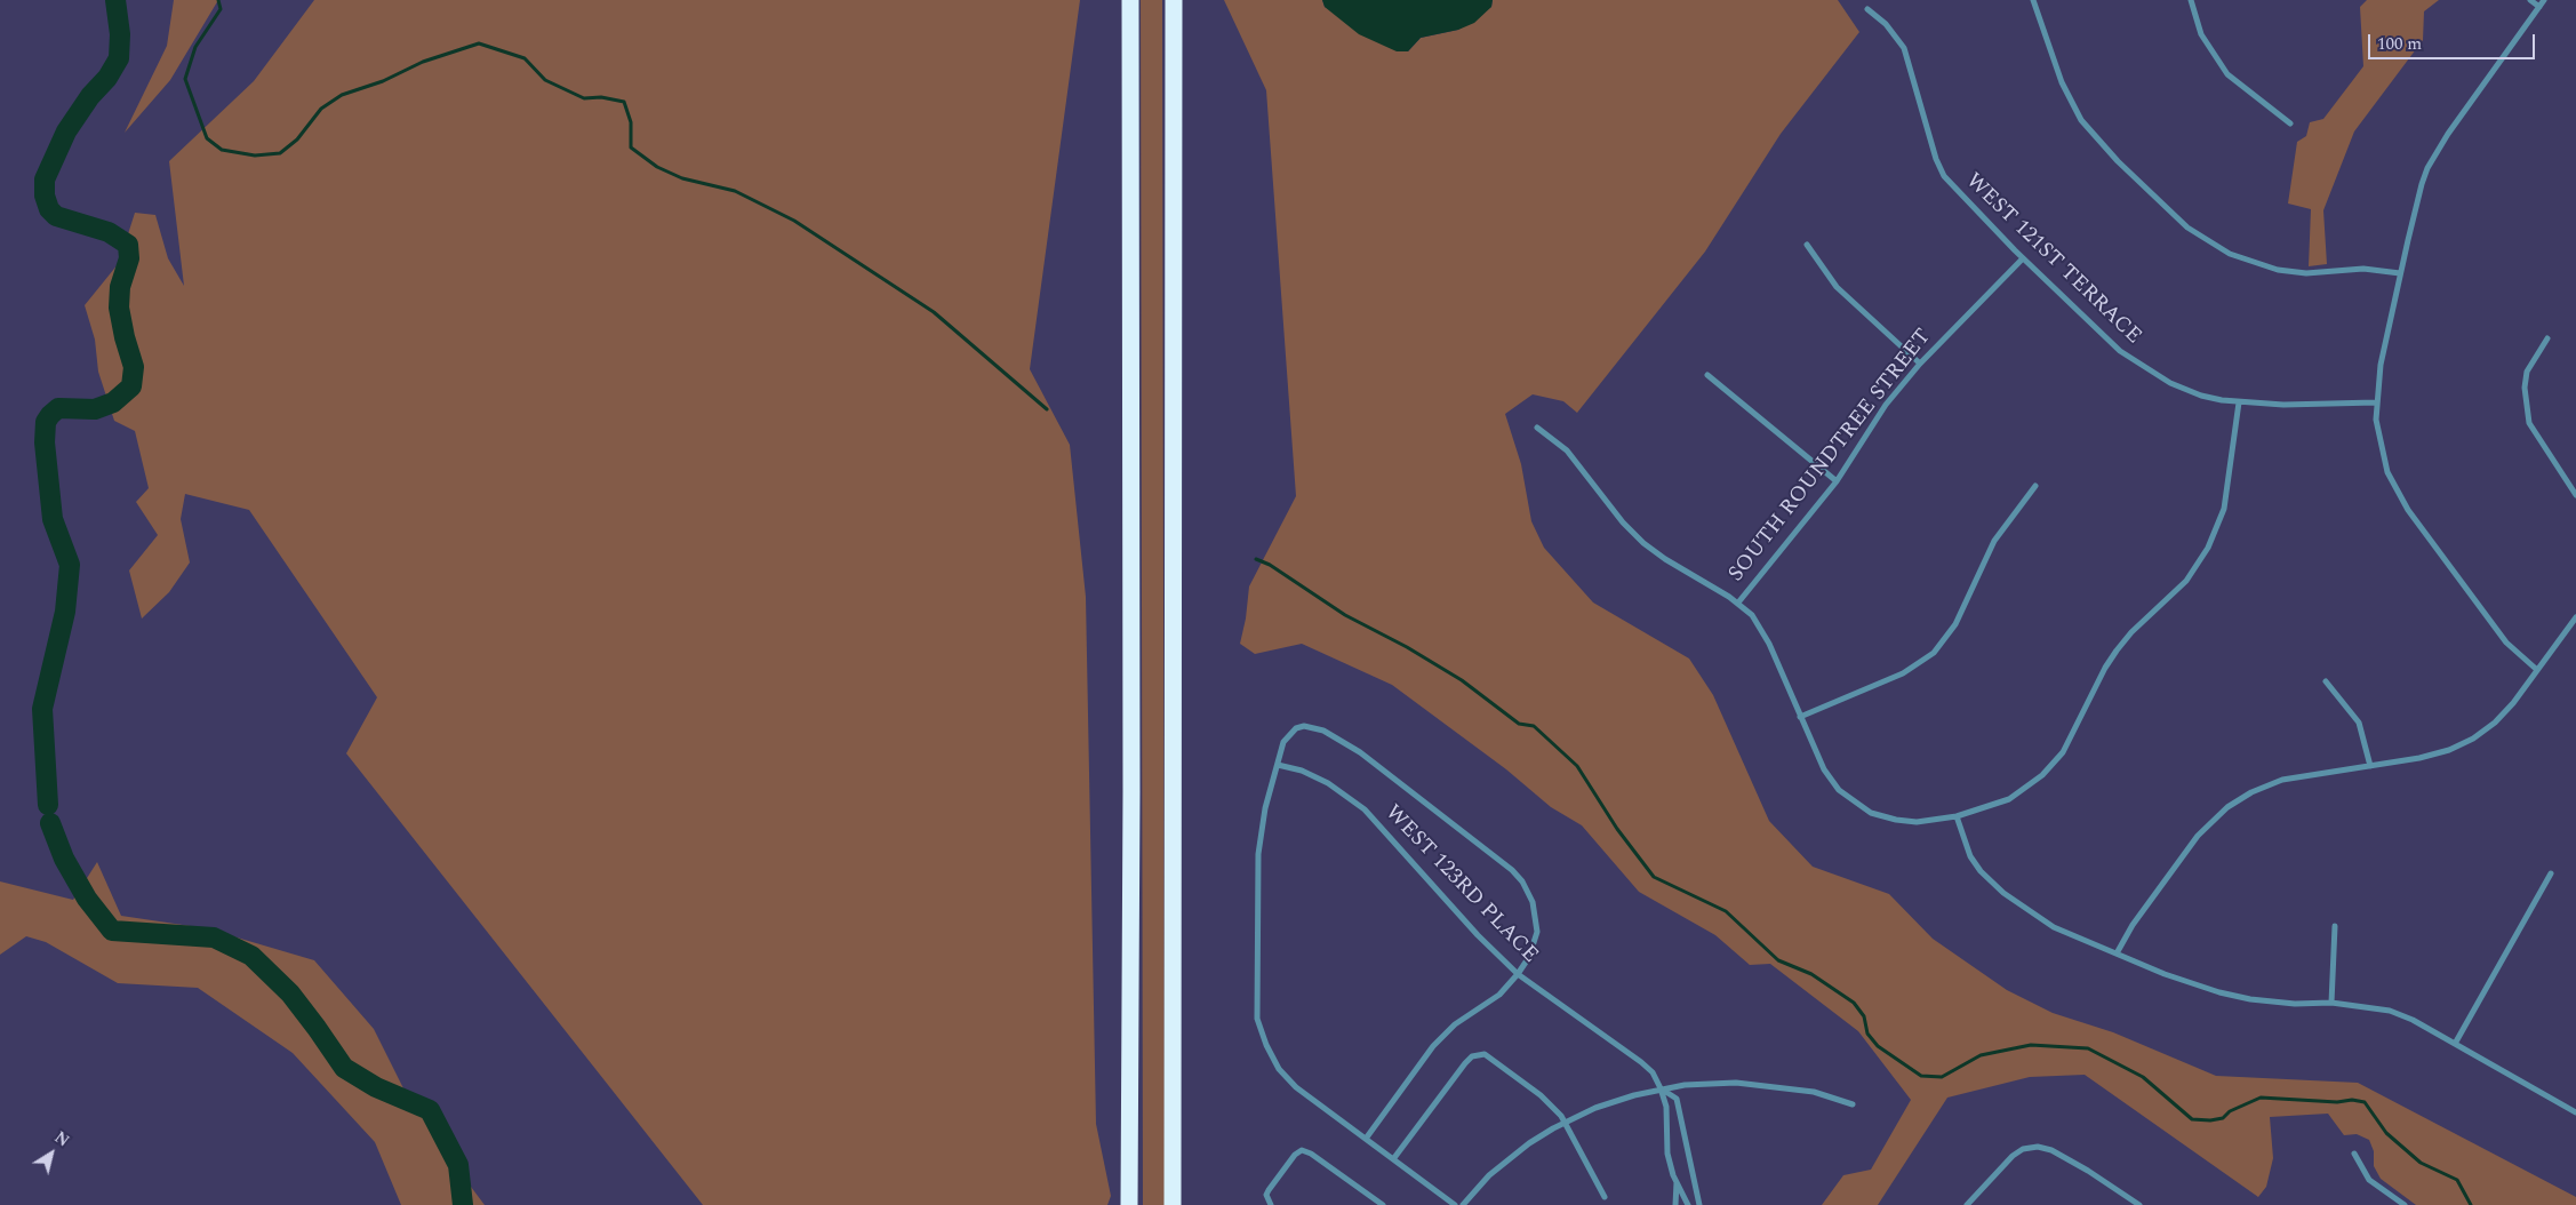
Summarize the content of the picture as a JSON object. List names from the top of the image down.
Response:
{
  "streets": {
    "street": ["WEST 121ST TERRACE", "SOUTH ROUNDTREE STREET", "WEST 123RD PLACE"]
  },
  "crossings": [
    ["WEST 121ST TERRACE", "SOUTH ROUNDTREE STREET"]
  ],
  "scale_bar": "100 m",
  "north": "top right"
}
